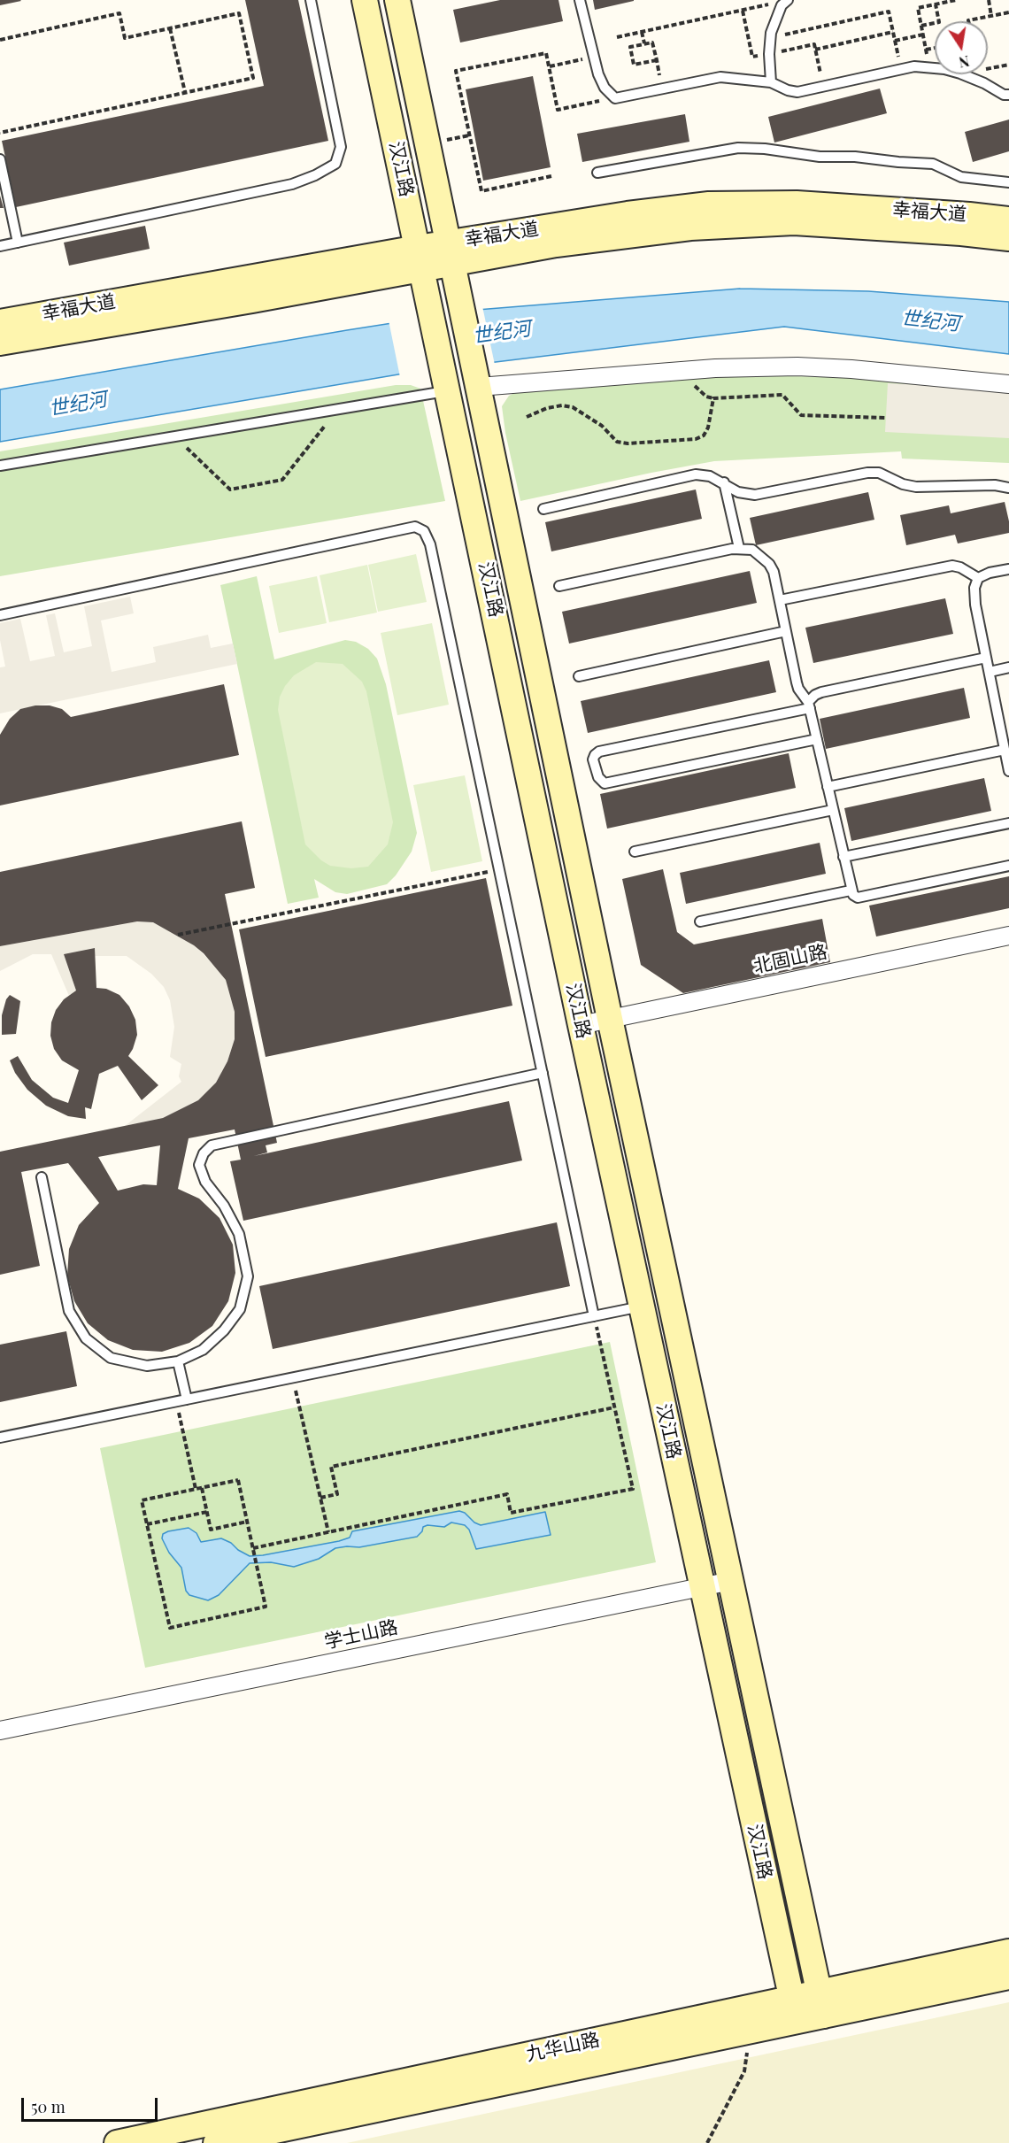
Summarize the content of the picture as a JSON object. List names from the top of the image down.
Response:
{
  "streets": {
    "street": [
      "汉江路",
      "幸福大道",
      "北固山路",
      "学士山路",
      "九华山路"
    ]
  },
  "crossings": [
    ["汉江路", "幸福大道"],
    ["汉江路", "北固山路"],
    ["汉江路", "学士山路"],
    ["汉江路", "九华山路"]
  ],
  "water": ["世纪河"],
  "scale_bar": "50 m",
  "north": "bottom"
}
